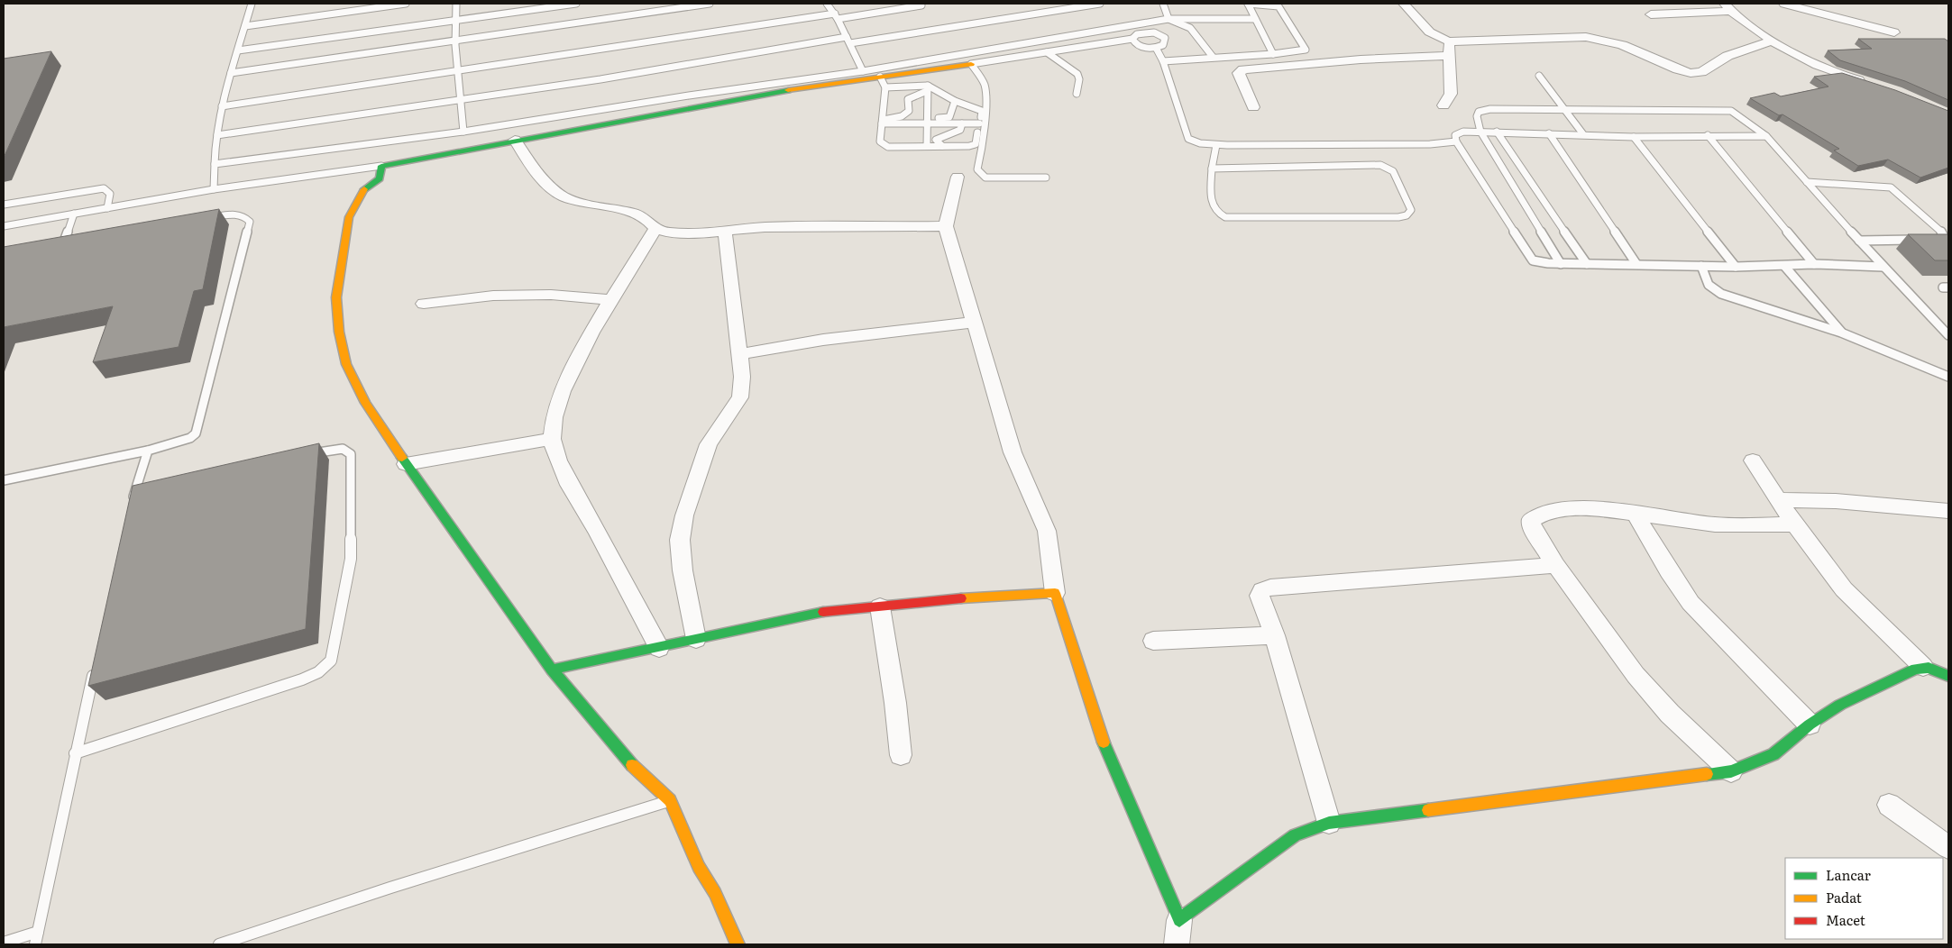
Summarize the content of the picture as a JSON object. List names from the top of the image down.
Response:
{
  "legend": ["Lancar", "Padat", "Macet"]
}
